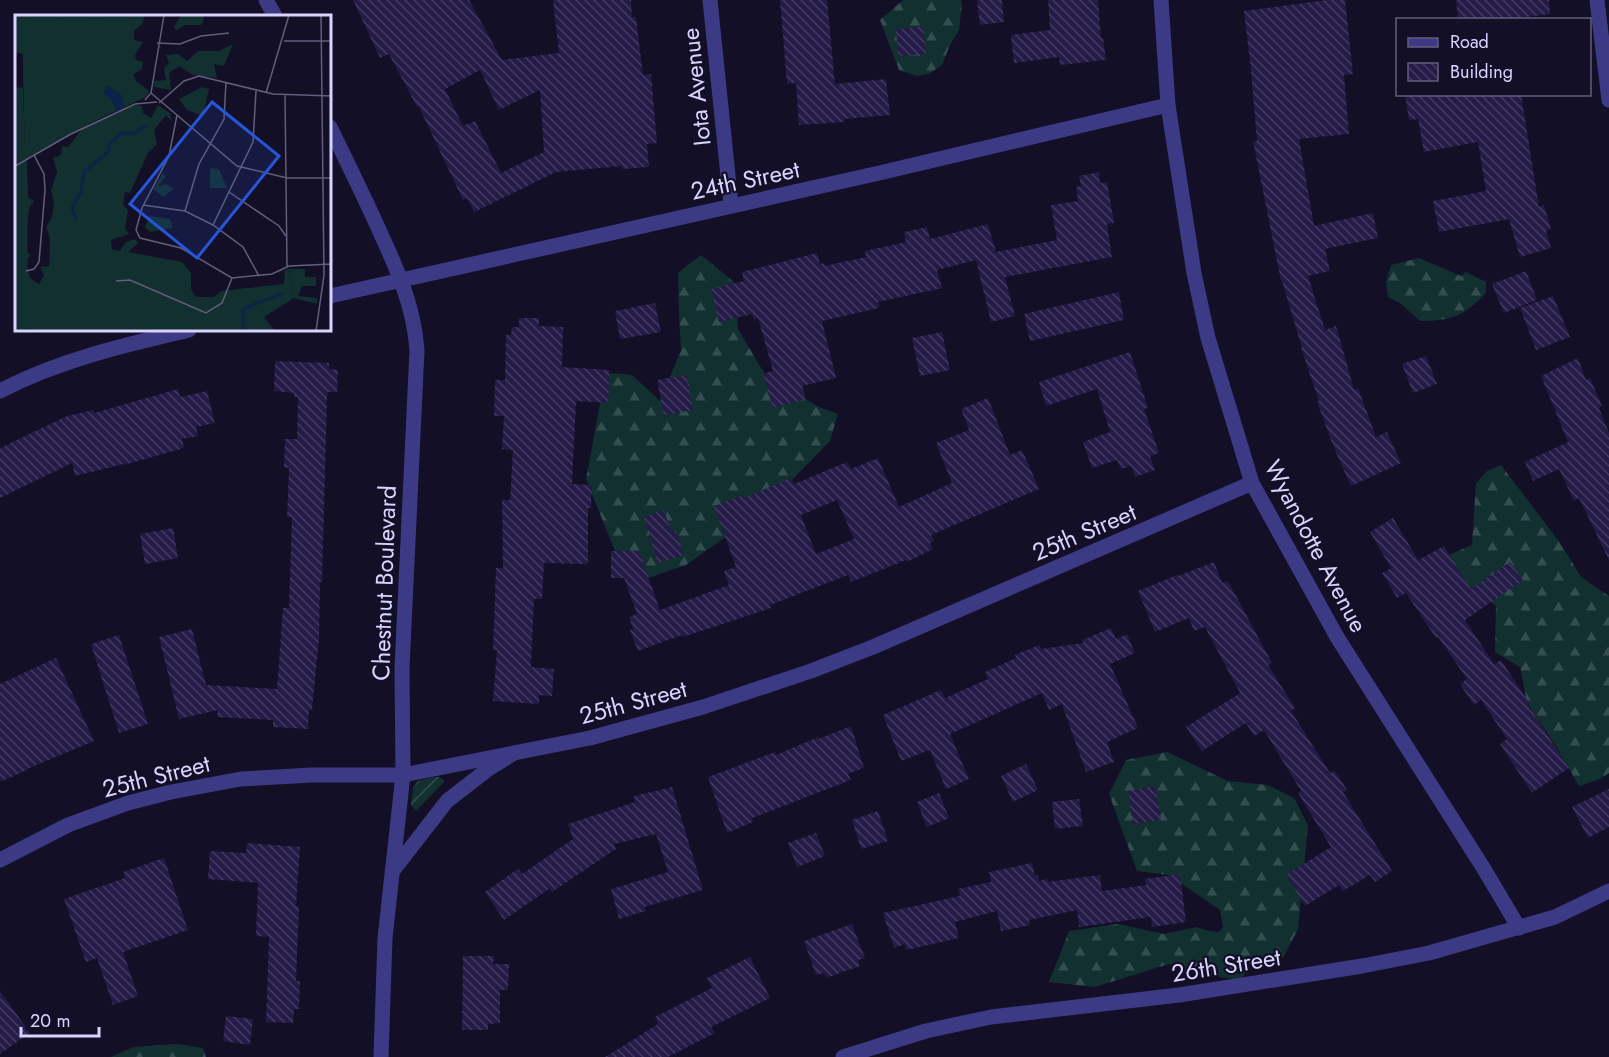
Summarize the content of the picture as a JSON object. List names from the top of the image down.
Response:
{
  "streets": {
    "street": [
      "Iota Avenue",
      "24th Street",
      "25th Street",
      "Wyandotte Avenue",
      "Chestnut Boulevard",
      "26th Street"
    ]
  },
  "crossings": [
    ["Iota Avenue", "24th Street"],
    ["24th Street", "Wyandotte Avenue"],
    ["24th Street", "Chestnut Boulevard"],
    ["25th Street", "Wyandotte Avenue"],
    ["25th Street", "Chestnut Boulevard"],
    ["Wyandotte Avenue", "26th Street"]
  ],
  "legend": ["Road", "Building"],
  "scale_bar": "20 m"
}
